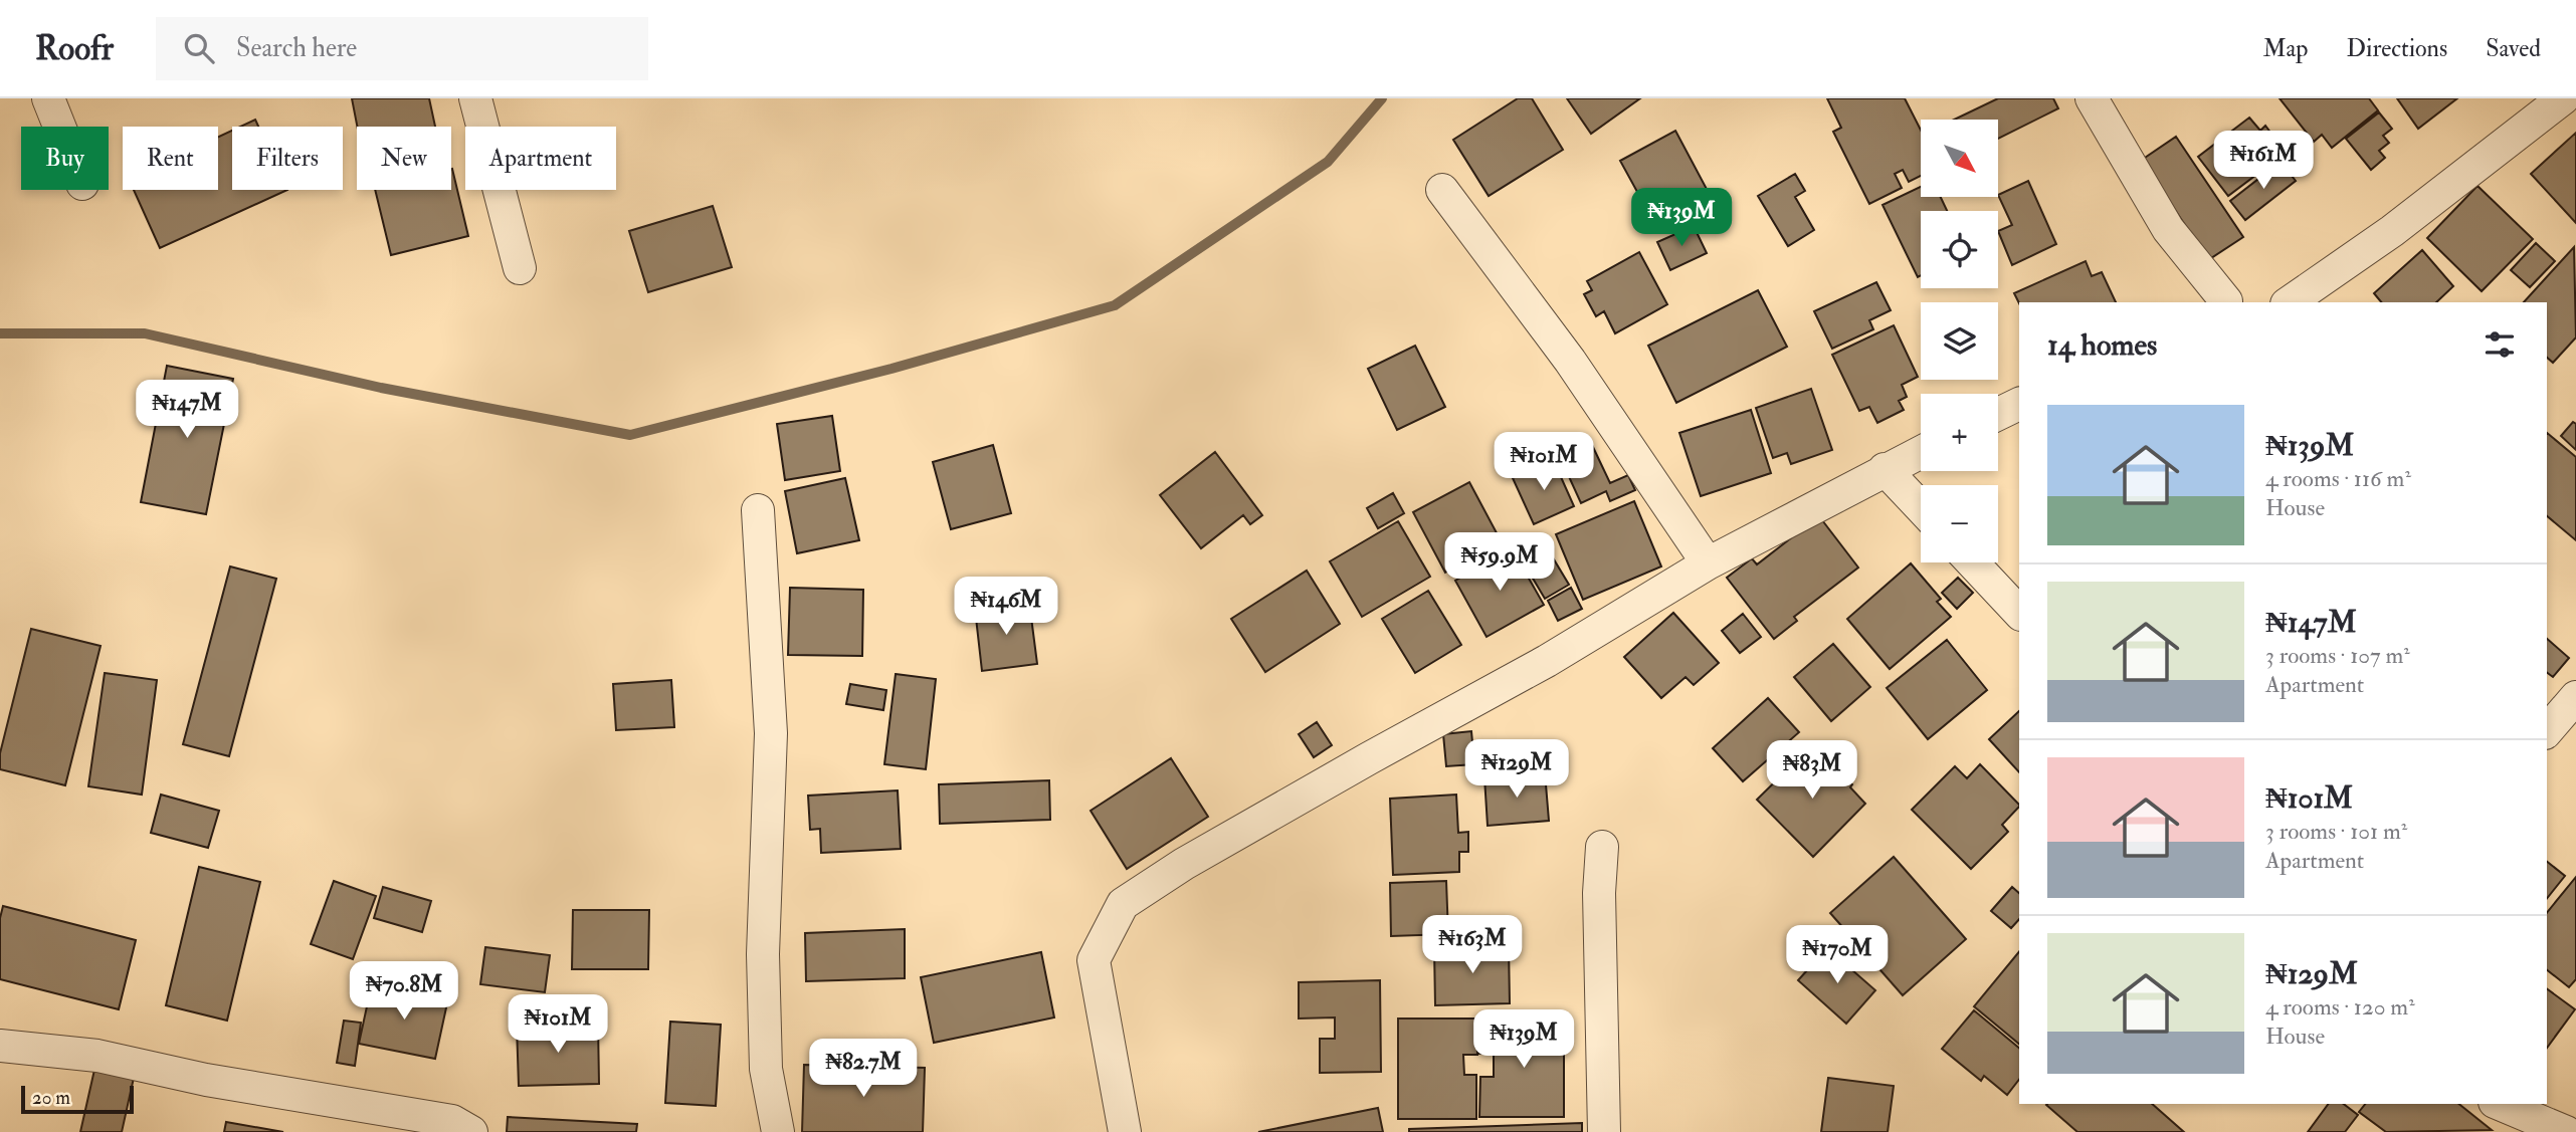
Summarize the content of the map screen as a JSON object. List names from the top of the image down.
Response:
{
  "scale_bar": "20 m",
  "north": "bottom right",
  "page": {
    "header": "Roofr",
    "search": "Search here",
    "nav": ["Map", "Directions", "Saved"],
    "map_buttons": ["+", "−"],
    "chip": [
      "Buy",
      "Rent",
      "Filters",
      "New",
      "Apartment"
    ],
    "price": [
      "₦161M",
      "₦139M",
      "₦147M",
      "₦101M",
      "₦59.9M",
      "₦146M",
      "₦129M",
      "₦83M",
      "₦163M",
      "₦170M",
      "₦70.8M",
      "₦101M",
      "₦139M",
      "₦82.7M"
    ],
    "heading": "14 homes",
    "list": [
      {
        "name": "₦139M",
        "note": "4 rooms · 116 m² · House"
      },
      {
        "name": "₦147M",
        "note": "3 rooms · 107 m² · Apartment"
      },
      {
        "name": "₦101M",
        "note": "3 rooms · 101 m² · Apartment"
      },
      {
        "name": "₦129M",
        "note": "4 rooms · 120 m² · House"
      }
    ],
    "scale": "20 m"
  }
}
